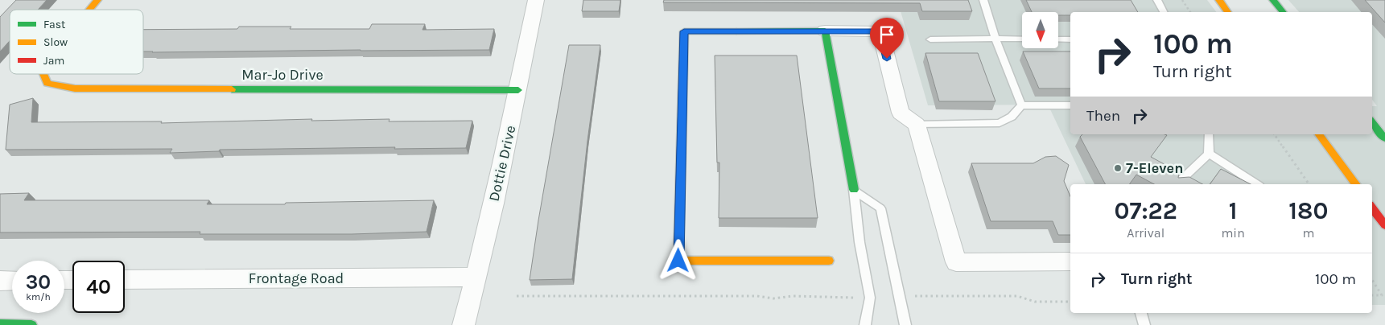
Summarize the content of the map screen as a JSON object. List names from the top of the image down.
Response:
{
  "streets": {
    "street": ["Mar-Jo Drive", "Dottie Drive", "Frontage Road"]
  },
  "crossings": [
    ["Mar-Jo Drive", "Dottie Drive"],
    ["Dottie Drive", "Frontage Road"]
  ],
  "places": ["7-Eleven"],
  "legend": ["Fast", "Slow", "Jam"],
  "north": "bottom",
  "page": {
    "turn": ["100 m", "Turn right"],
    "then": "Then",
    "eta": [
      "07:22",
      "Arrival",
      "1",
      "min",
      "180",
      "m"
    ],
    "list": [
      {
        "name": "Turn right",
        "value": "100 m"
      }
    ],
    "speed": "30 km/h",
    "limit": "40"
  }
}
